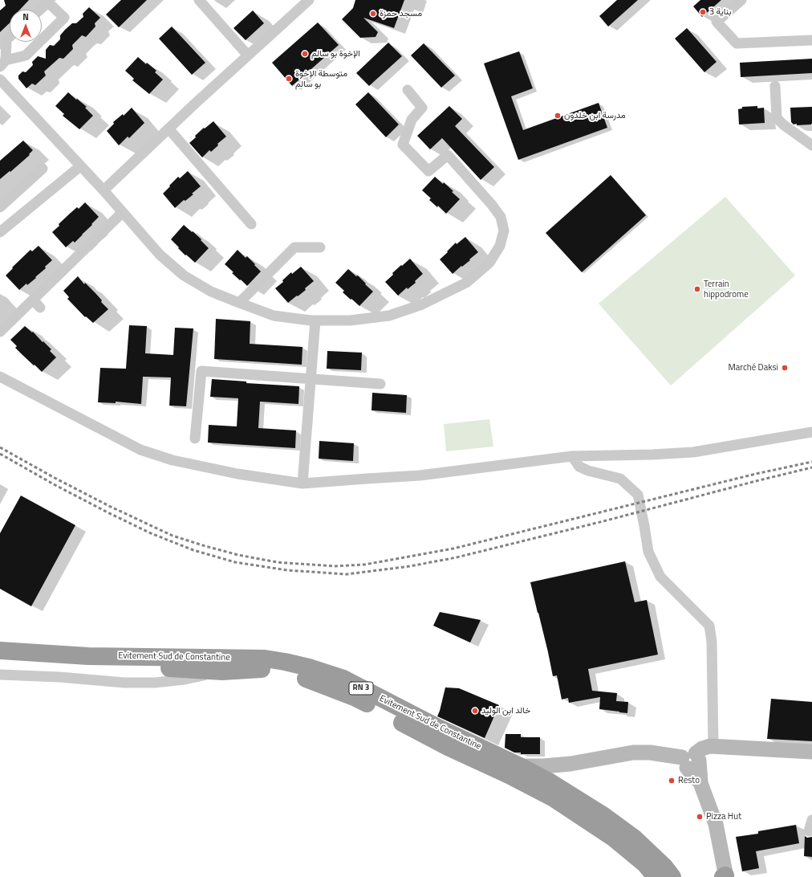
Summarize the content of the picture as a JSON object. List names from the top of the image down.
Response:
{
  "streets": {
    "highway": ["Evitement Sud de Constantine", "RN 3"]
  },
  "places": [
    "بناية 3",
    "مسجد حمزة",
    "الإخوة بو سالم",
    "متوسطة الإخوة بو سالم",
    "مدرسة ابن خلدون",
    "Terrain hippodrome",
    "Marché Daksi",
    "خالد ابن الوليد",
    "Resto",
    "Pizza Hut"
  ],
  "north": "top"
}
